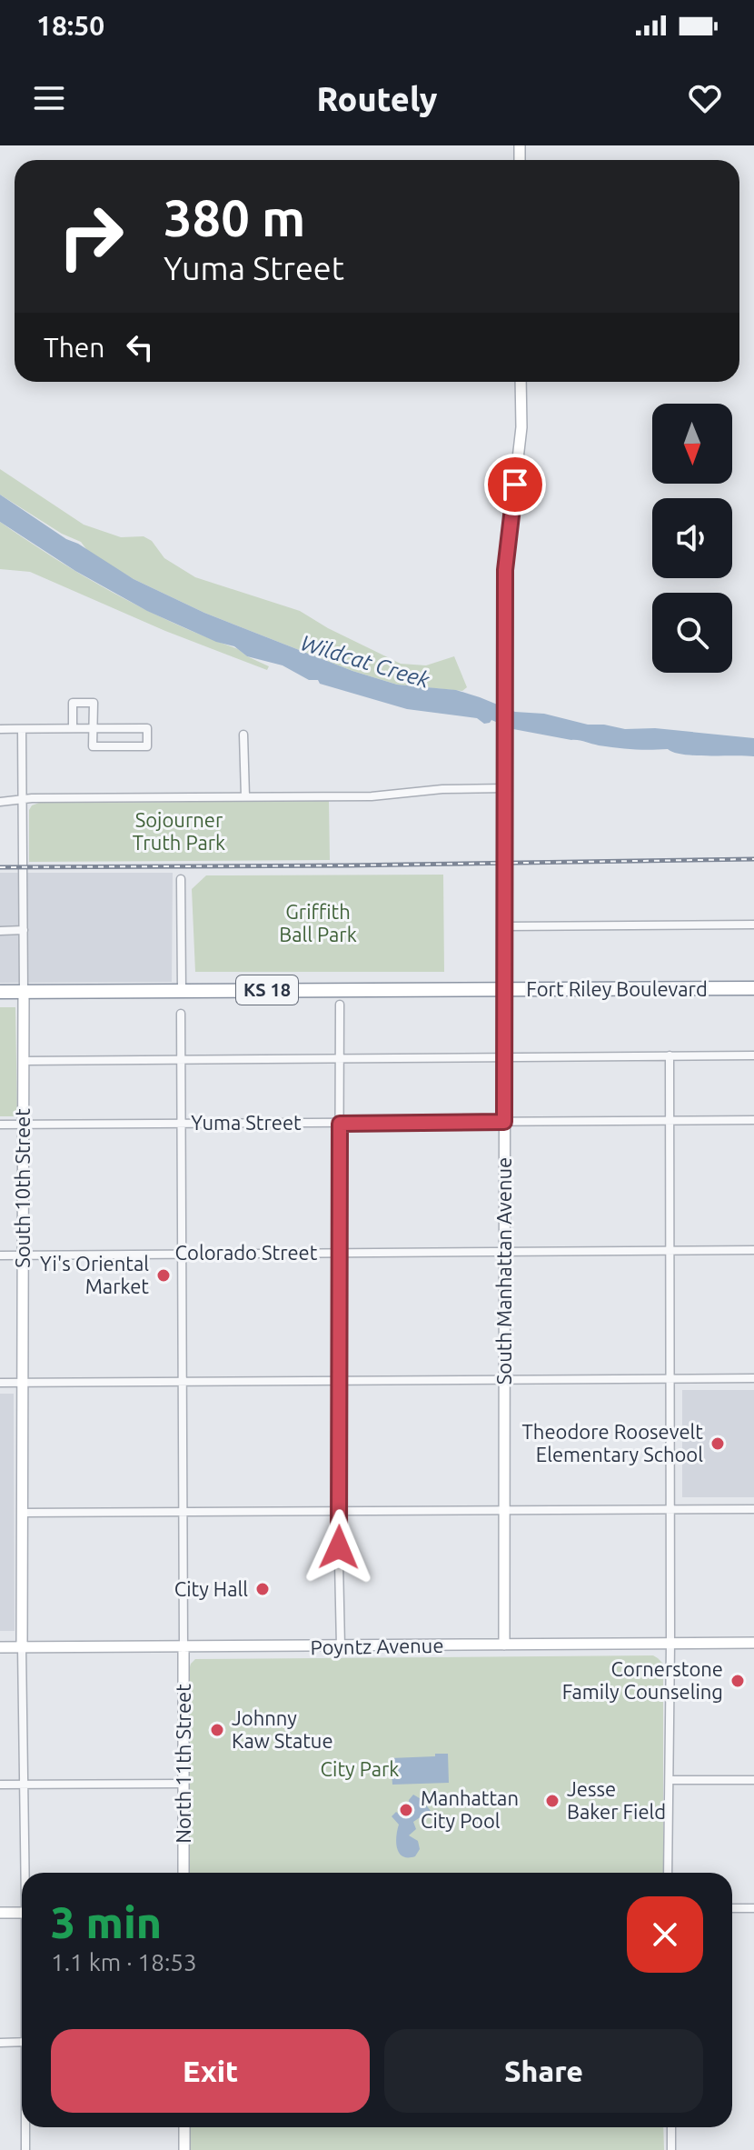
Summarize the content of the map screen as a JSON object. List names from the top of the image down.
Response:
{
  "streets": {
    "highway": ["Fort Riley Boulevard", "KS 18"],
    "street": [
      "Yuma Street",
      "South 10th Street",
      "Colorado Street",
      "South Manhattan Avenue",
      "Poyntz Avenue",
      "North 11th Street"
    ]
  },
  "crossings": [
    ["Fort Riley Boulevard", "South 10th Street"],
    ["Fort Riley Boulevard", "South Manhattan Avenue"],
    ["Yuma Street", "South 10th Street"],
    ["Yuma Street", "South Manhattan Avenue"],
    ["South 10th Street", "Colorado Street"],
    ["South 10th Street", "Poyntz Avenue"],
    ["Colorado Street", "South Manhattan Avenue"],
    ["South Manhattan Avenue", "Poyntz Avenue"],
    ["Poyntz Avenue", "North 11th Street"]
  ],
  "water": ["Wildcat Creek"],
  "parks": ["Sojourner Truth Park", "Griffith Ball Park", "City Park"],
  "places": [
    "Yi's Oriental Market",
    "Theodore Roosevelt Elementary School",
    "City Hall",
    "Cornerstone Family Counseling",
    "Johnny Kaw Statue",
    "Jesse Baker Field",
    "Manhattan City Pool"
  ],
  "north": "bottom",
  "page": {
    "status": "18:50",
    "header": "Routely",
    "turn": ["380 m", "Yuma Street"],
    "then": "Then",
    "heading": ["3 min", "1.1 km · 18:53"],
    "buttons": ["Exit", "Share"]
  }
}
